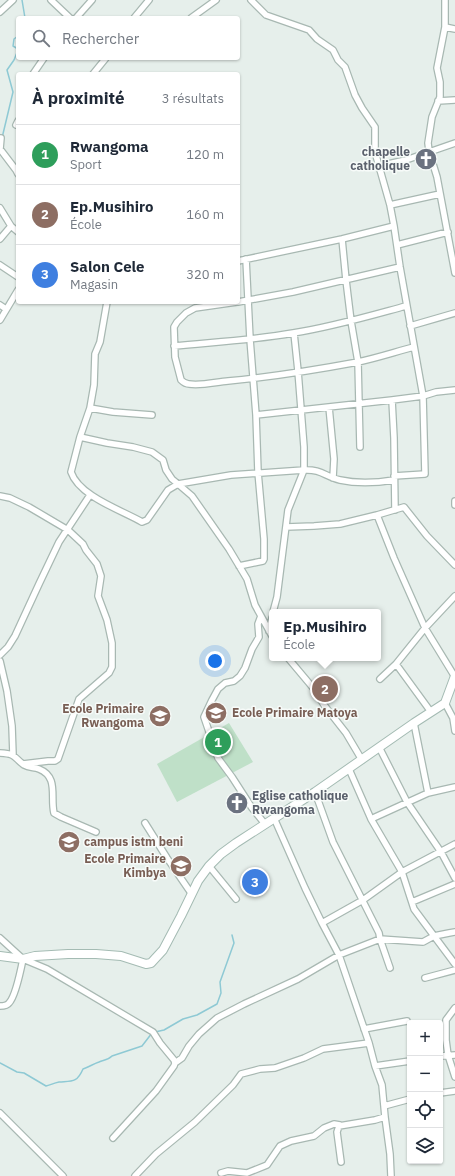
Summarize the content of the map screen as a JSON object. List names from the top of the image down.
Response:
{
  "places": {
    "church": ["chapelle catholique", "Eglise catholique Rwangoma"],
    "school or university": [
      "Ecole Primaire Matoya",
      "Ecole Primaire Rwangoma",
      "campus istm beni",
      "Ecole Primaire Kimbya"
    ]
  },
  "page": {
    "search": "Rechercher",
    "heading": ["À proximité", "3 résultats"],
    "list": [
      {
        "mark": "1",
        "name": "Rwangoma",
        "note": "Sport",
        "value": "120 m"
      },
      {
        "mark": "2",
        "name": "Ep.Musihiro",
        "note": "École",
        "value": "160 m"
      },
      {
        "mark": "3",
        "name": "Salon Cele",
        "note": "Magasin",
        "value": "320 m"
      }
    ],
    "popup": ["Ep.Musihiro", "École"],
    "pins": ["2", "1", "3"],
    "map_buttons": ["+", "−"]
  }
}
